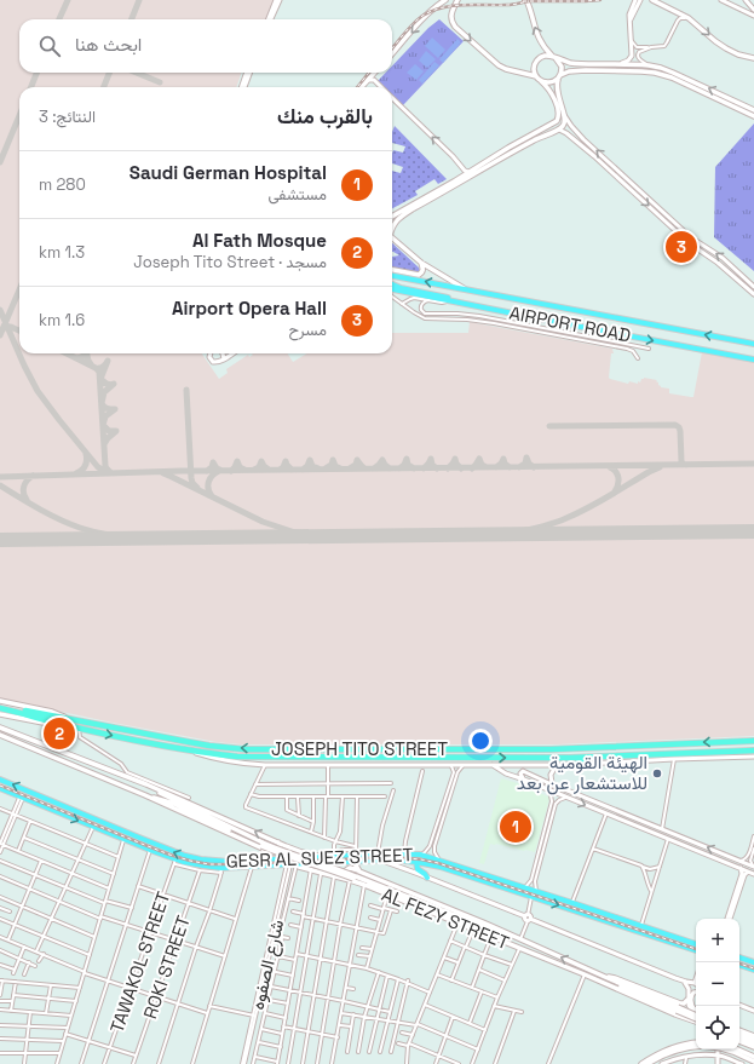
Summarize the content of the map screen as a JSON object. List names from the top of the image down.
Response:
{
  "streets": {
    "highway": ["JOSEPH TITO STREET"],
    "main road": ["AIRPORT ROAD", "GESR AL SUEZ STREET", "AL FEZY STREET"],
    "street": ["TAWAKOL STREET", "شارع الصفوه", "ROKI STREET"]
  },
  "crossings": [
    ["GESR AL SUEZ STREET", "TAWAKOL STREET"],
    ["GESR AL SUEZ STREET", "شارع الصفوه"]
  ],
  "places": ["الهيئة القومية للاستشعار عن بعد"],
  "page": {
    "search": "ابحث هنا",
    "heading": ["بالقرب منك", "النتائج: 3"],
    "list": [
      {
        "mark": "1",
        "name": "Saudi German Hospital",
        "note": "مستشفى",
        "value": "280 m"
      },
      {
        "mark": "2",
        "name": "Al Fath Mosque",
        "note": "مسجد · Joseph Tito Street",
        "value": "1.3 km"
      },
      {
        "mark": "3",
        "name": "Airport Opera Hall",
        "note": "مسرح",
        "value": "1.6 km"
      }
    ],
    "pins": ["3", "2", "1"],
    "map_buttons": ["+", "−"]
  }
}
